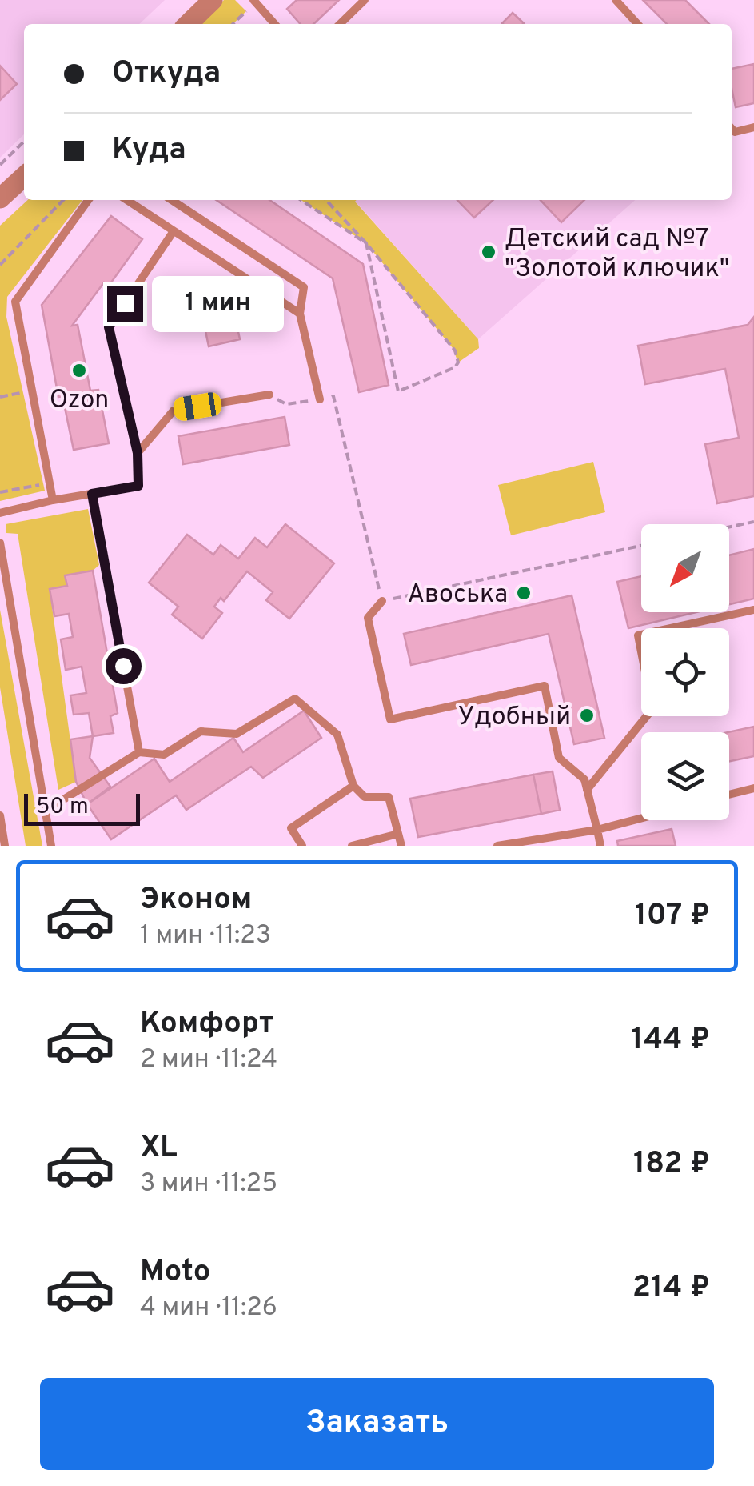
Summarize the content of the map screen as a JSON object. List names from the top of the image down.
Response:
{
  "places": [
    "Детский сад №7 \"Золотой ключик\"",
    "Ozon",
    "Авоська",
    "Удобный"
  ],
  "scale_bar": "50 m",
  "north": "bottom left",
  "page": {
    "banner": ["Откуда", "Куда"],
    "bubble": "1 мин",
    "scale": "50 m",
    "list": [
      {
        "name": "Эконом",
        "note": "1 мин · 11:23",
        "value": "107 ₽"
      },
      {
        "name": "Комфорт",
        "note": "2 мин · 11:24",
        "value": "144 ₽"
      },
      {
        "name": "XL",
        "note": "3 мин · 11:25",
        "value": "182 ₽"
      },
      {
        "name": "Moto",
        "note": "4 мин · 11:26",
        "value": "214 ₽"
      }
    ],
    "buttons": "Заказать"
  }
}
